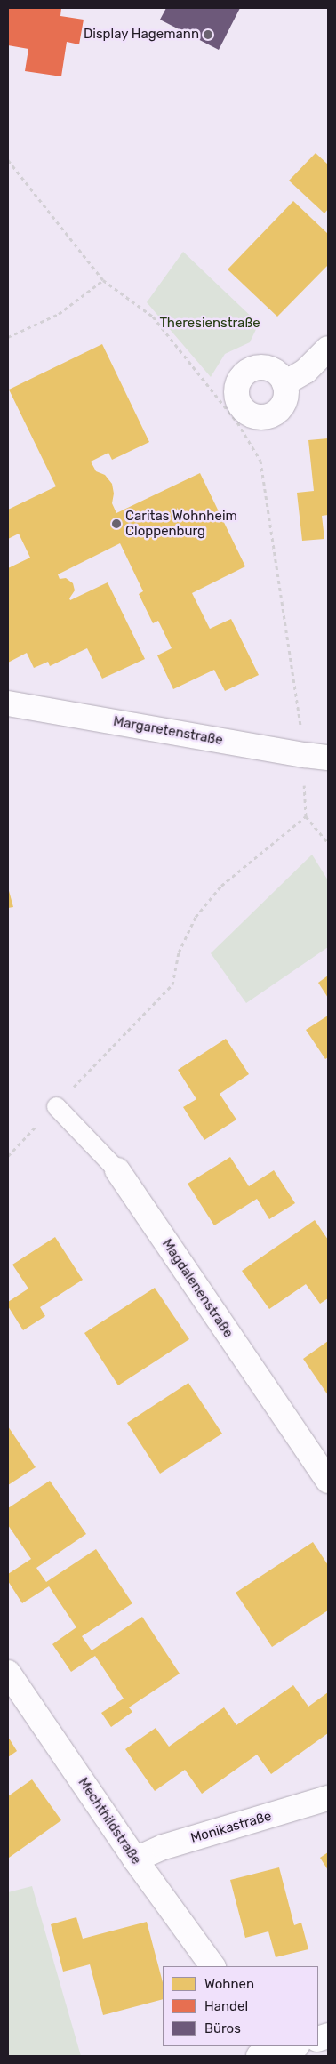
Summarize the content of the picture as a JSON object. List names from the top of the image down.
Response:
{
  "streets": {
    "street": [
      "Margaretenstraße",
      "Magdalenenstraße",
      "Mechthildstraße",
      "Monikastraße"
    ]
  },
  "crossings": [
    ["Mechthildstraße", "Monikastraße"]
  ],
  "parks": ["Theresienstraße"],
  "places": ["Display Hagemann", "Caritas Wohnheim Cloppenburg"],
  "legend": ["Wohnen", "Handel", "Büros"]
}
